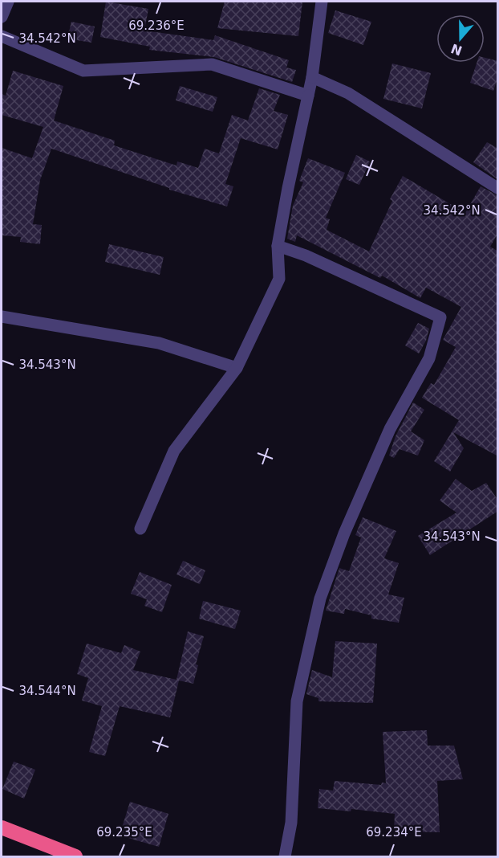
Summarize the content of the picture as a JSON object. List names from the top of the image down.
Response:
{
  "north": "bottom",
  "coordinates": [
    "69.236°E",
    "34.542°N",
    "34.543°N",
    "34.544°N",
    "69.235°E",
    "69.234°E"
  ]
}
